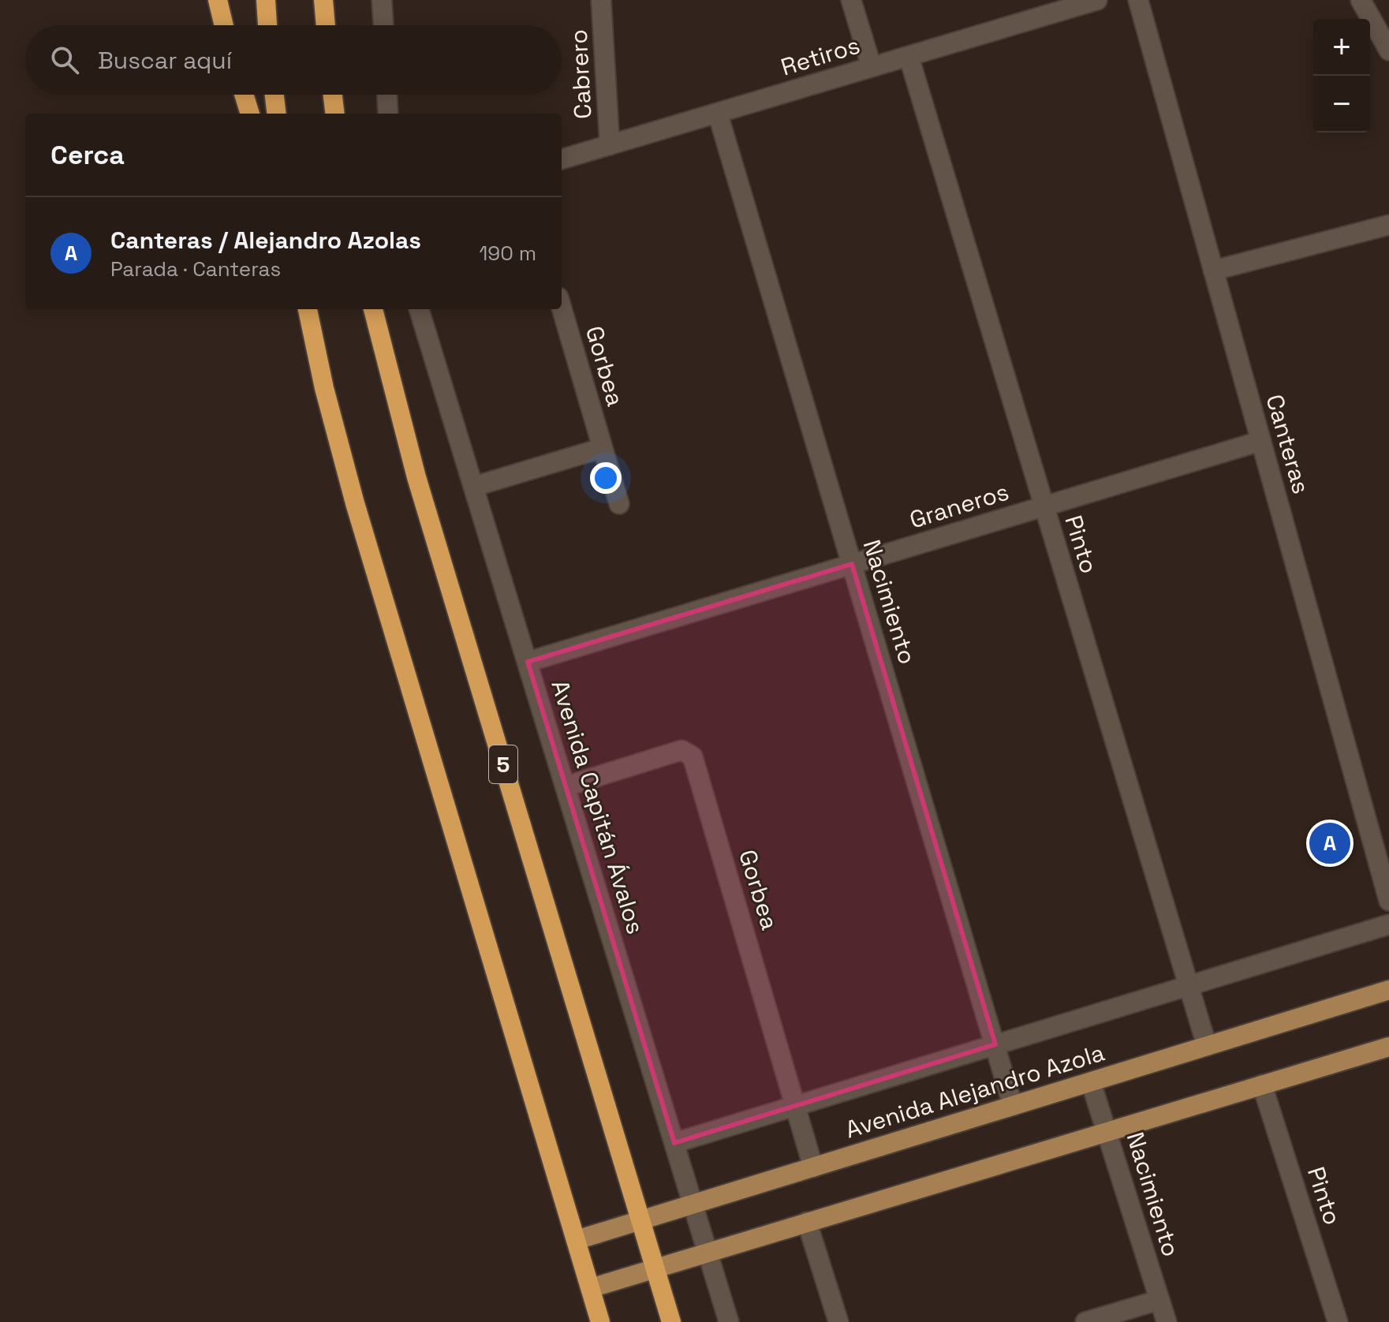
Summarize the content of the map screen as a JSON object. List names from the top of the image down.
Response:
{
  "streets": {
    "highway": ["5"],
    "main road": ["Avenida Alejandro Azola"],
    "street": [
      "Retiros",
      "Cabrero",
      "Gorbea",
      "Canteras",
      "Graneros",
      "Pinto",
      "Nacimiento",
      "Avenida Capitán Ávalos"
    ]
  },
  "crossings": [
    ["Retiros", "Cabrero"],
    ["Retiros", "Pinto"],
    ["Retiros", "Nacimiento"],
    ["Gorbea", "Avenida Capitán Ávalos"],
    ["Gorbea", "Avenida Alejandro Azola"],
    ["Canteras", "Graneros"],
    ["Graneros", "Pinto"],
    ["Graneros", "Nacimiento"],
    ["Graneros", "Avenida Capitán Ávalos"],
    ["Pinto", "Avenida Alejandro Azola"],
    ["Nacimiento", "Avenida Alejandro Azola"],
    ["5", "Avenida Alejandro Azola"],
    ["Avenida Capitán Ávalos", "Avenida Alejandro Azola"]
  ],
  "page": {
    "map_buttons": ["+", "−"],
    "search": "Buscar aquí",
    "heading": "Cerca",
    "list": [
      {
        "mark": "A",
        "name": "Canteras / Alejandro Azolas",
        "note": "Parada · Canteras",
        "value": "190 m"
      }
    ],
    "pins": "A"
  }
}
